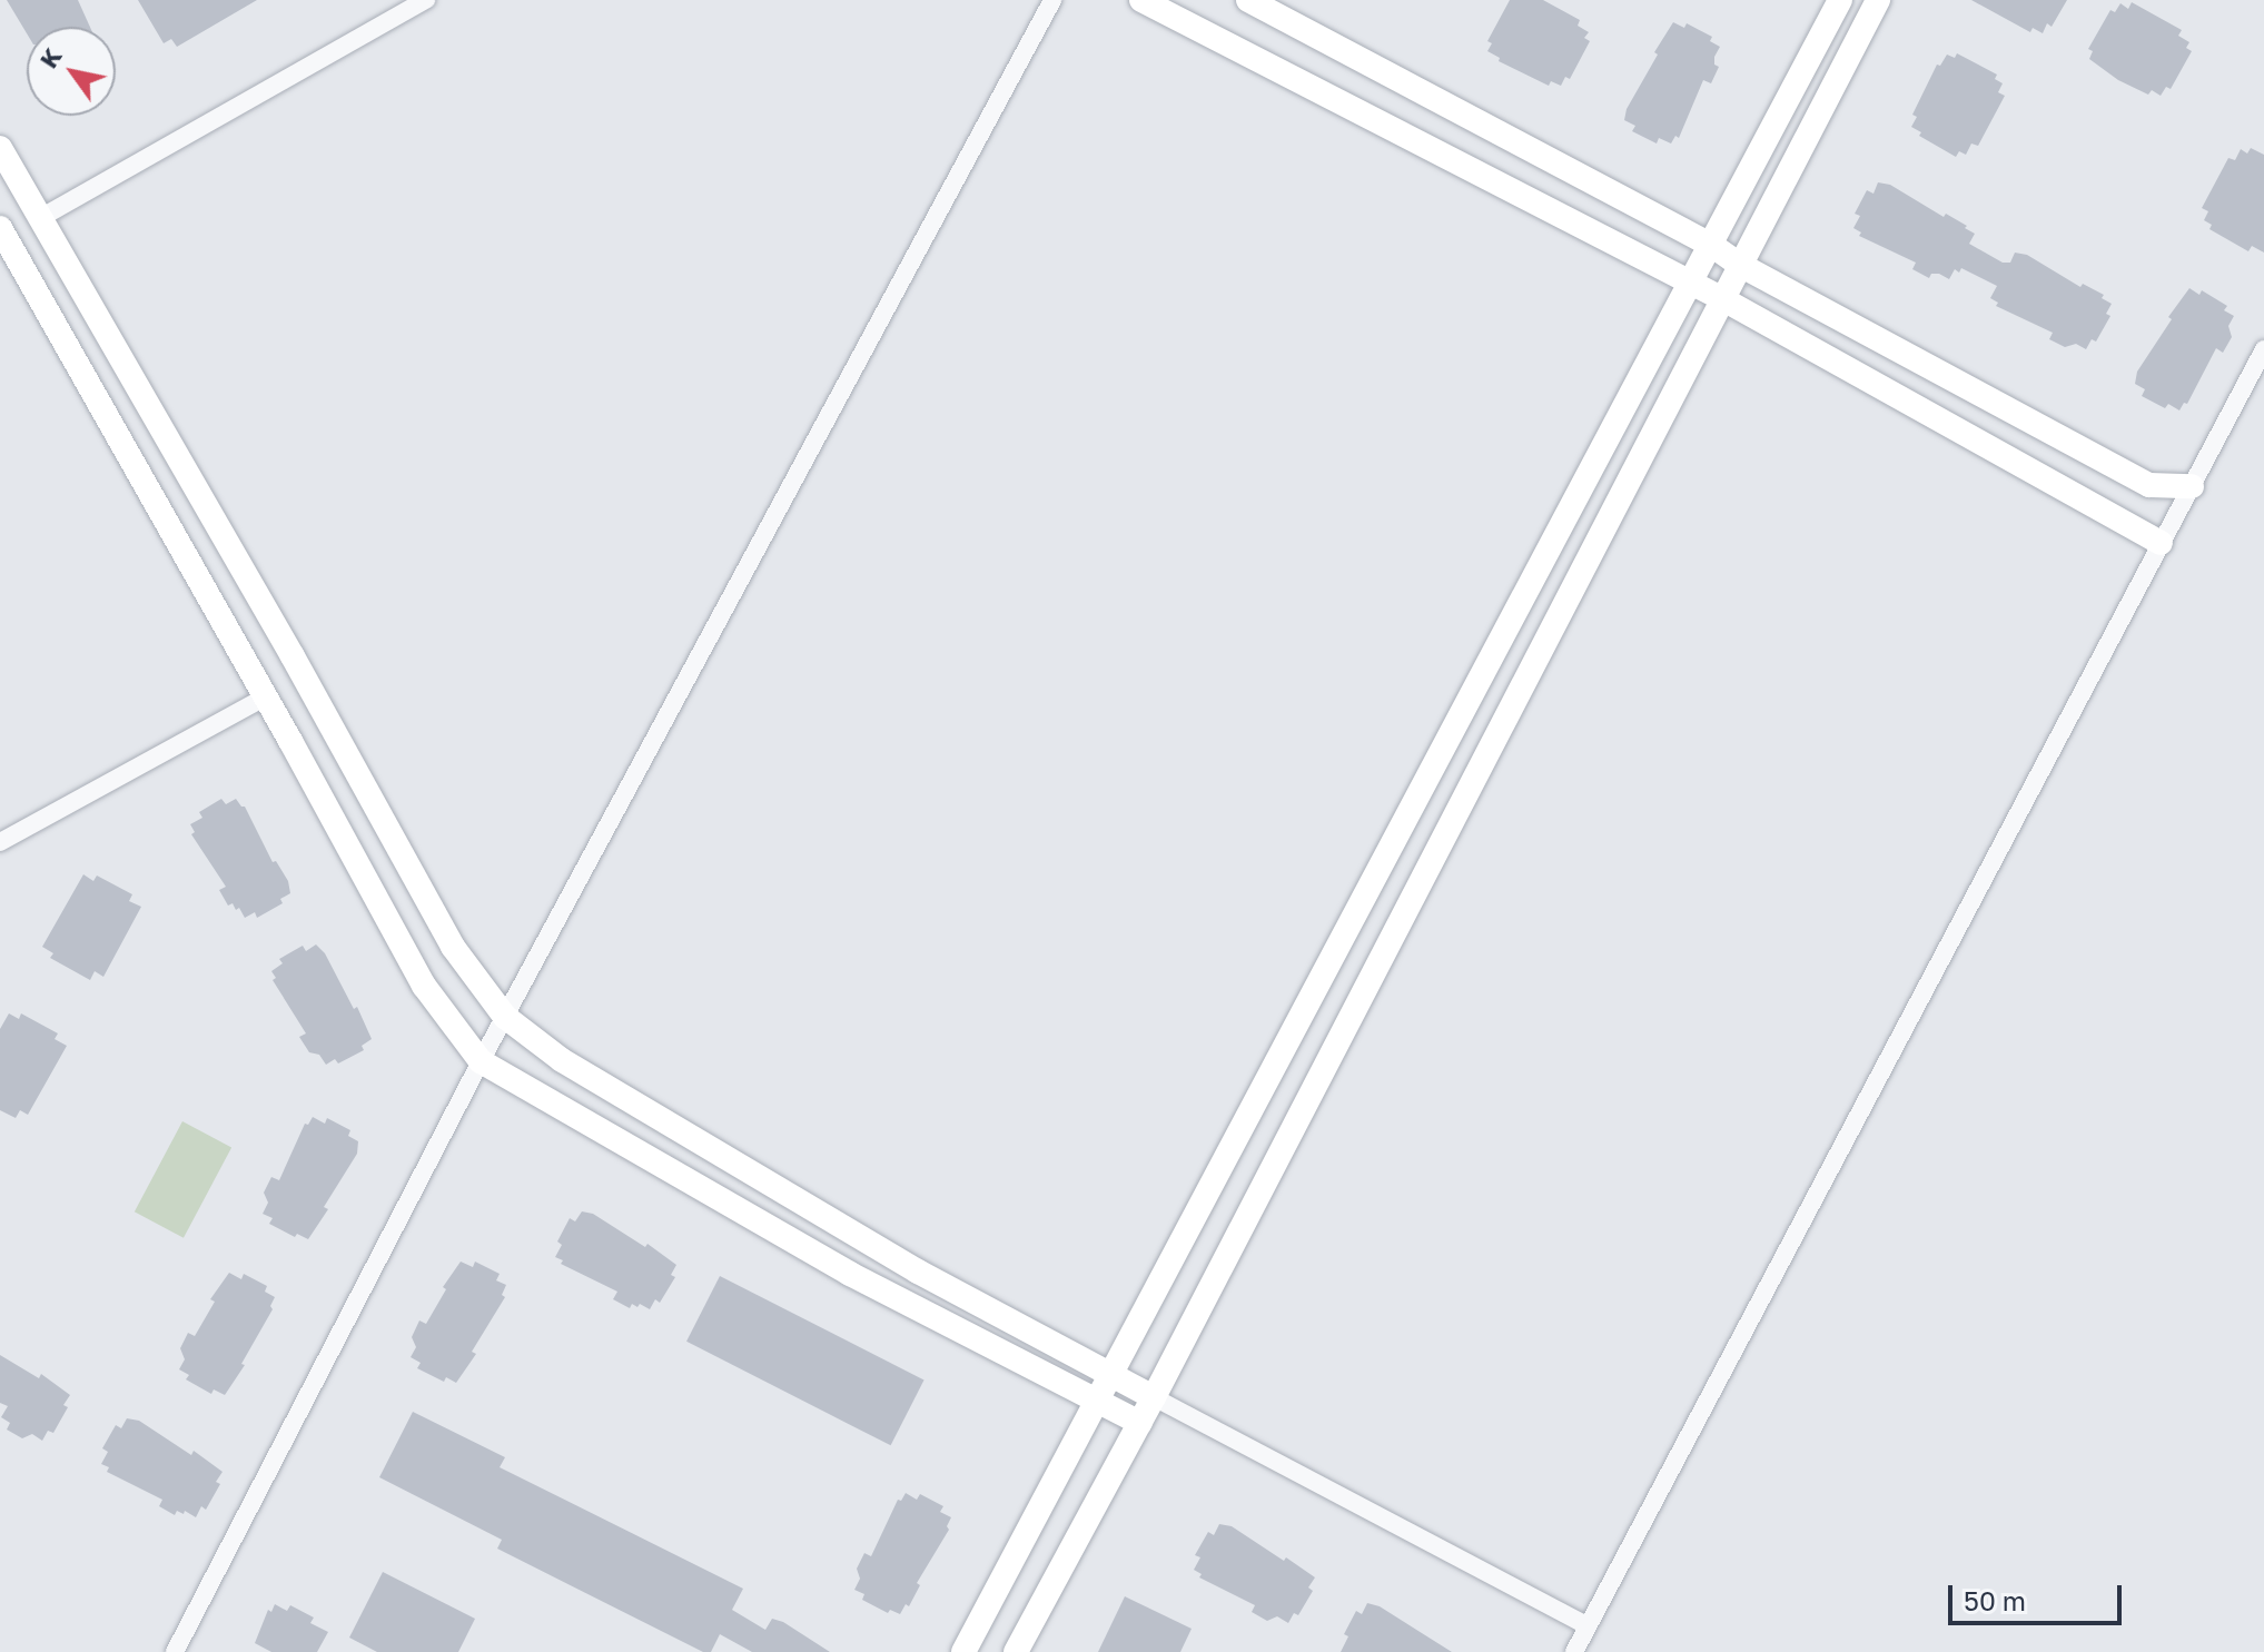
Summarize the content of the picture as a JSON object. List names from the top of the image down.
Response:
{
  "scale_bar": "50 m",
  "north": "top left"
}
